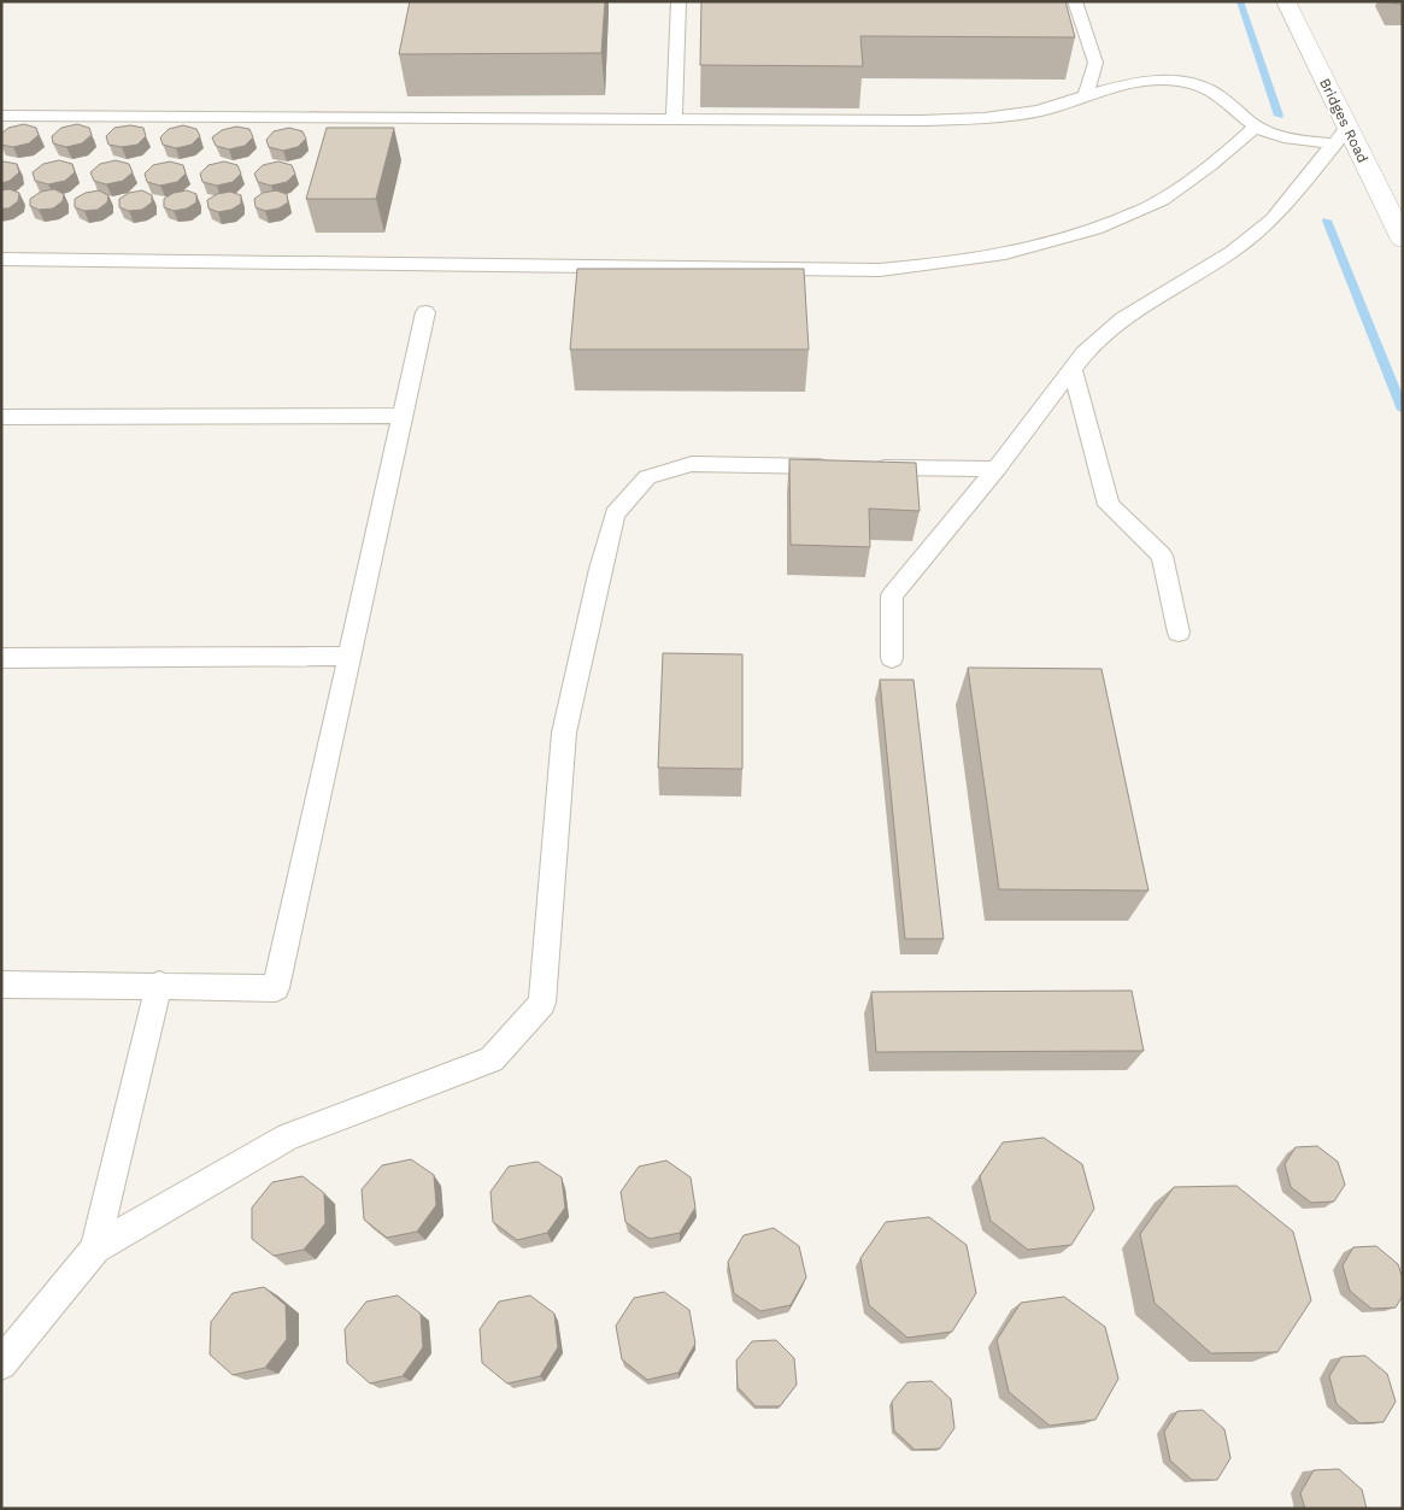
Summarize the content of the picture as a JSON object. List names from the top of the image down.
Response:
{
  "streets": {
    "street": ["Bridges Road"]
  }
}
